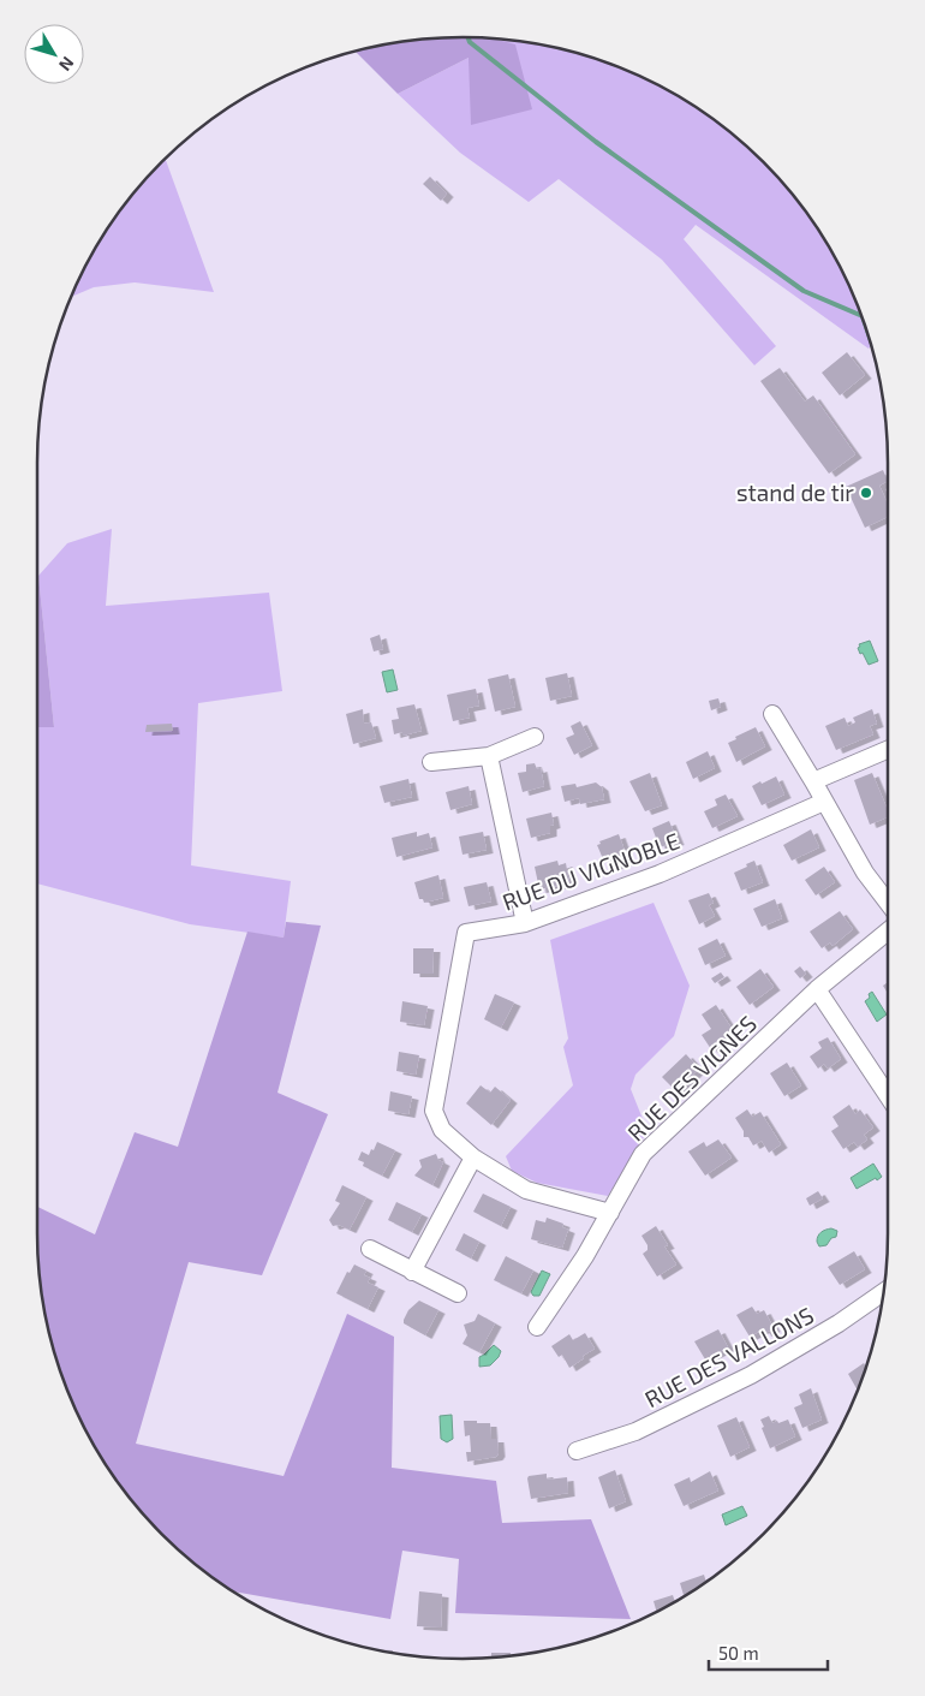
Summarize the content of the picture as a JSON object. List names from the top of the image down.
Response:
{
  "streets": {
    "street": ["RUE DU VIGNOBLE", "RUE DES VIGNES", "RUE DES VALLONS"]
  },
  "crossings": [
    ["RUE DU VIGNOBLE", "RUE DES VIGNES"]
  ],
  "places": ["stand de tir"],
  "scale_bar": "50 m",
  "north": "bottom right"
}
